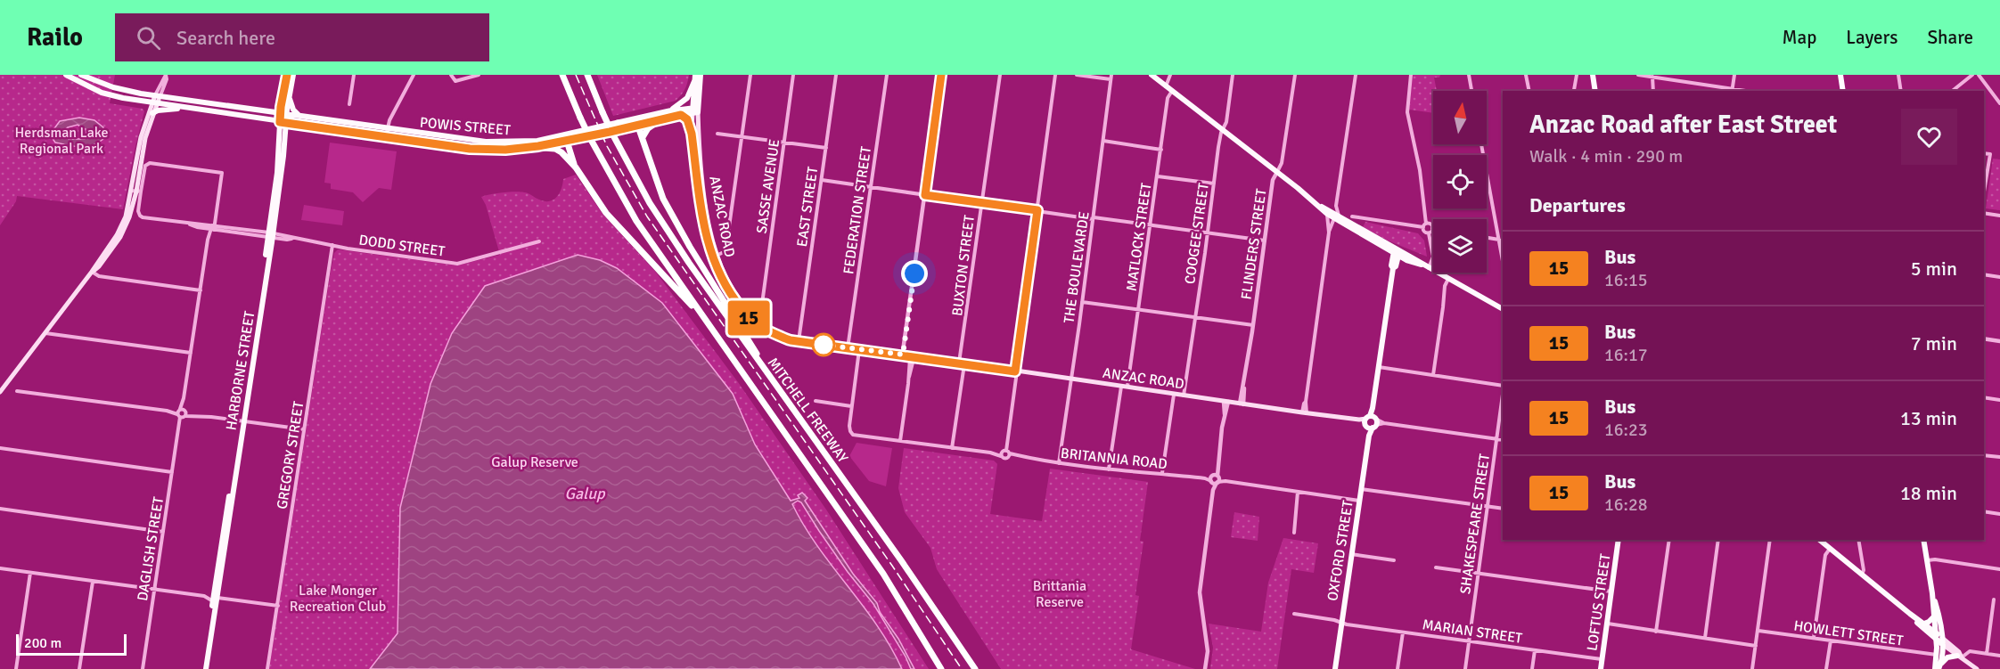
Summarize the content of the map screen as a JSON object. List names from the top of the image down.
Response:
{
  "streets": {
    "highway": ["MITCHELL FREEWAY"],
    "main road": [
      "POWIS STREET",
      "ANZAC ROAD",
      "HARBORNE STREET",
      "OXFORD STREET",
      "LOFTUS STREET"
    ],
    "street": [
      "SASSE AVENUE",
      "EAST STREET",
      "FEDERATION STREET",
      "COOGEE STREET",
      "MATLOCK STREET",
      "FLINDERS STREET",
      "DODD STREET",
      "BUXTON STREET",
      "THE BOULEVARDE",
      "GREGORY STREET",
      "BRITANNIA ROAD",
      "SHAKESPEARE STREET",
      "DAGLISH STREET",
      "MARIAN STREET",
      "HOWLETT STREET"
    ]
  },
  "crossings": [
    ["POWIS STREET", "ANZAC ROAD"],
    ["POWIS STREET", "HARBORNE STREET"],
    ["SASSE AVENUE", "ANZAC ROAD"],
    ["EAST STREET", "ANZAC ROAD"],
    ["FEDERATION STREET", "ANZAC ROAD"],
    ["ANZAC ROAD", "COOGEE STREET"],
    ["ANZAC ROAD", "MATLOCK STREET"],
    ["ANZAC ROAD", "FLINDERS STREET"],
    ["ANZAC ROAD", "BUXTON STREET"],
    ["ANZAC ROAD", "THE BOULEVARDE"],
    ["ANZAC ROAD", "SHAKESPEARE STREET"],
    ["ANZAC ROAD", "OXFORD STREET"],
    ["MATLOCK STREET", "BRITANNIA ROAD"],
    ["DODD STREET", "HARBORNE STREET"],
    ["DODD STREET", "GREGORY STREET"],
    ["DODD STREET", "DAGLISH STREET"],
    ["BUXTON STREET", "BRITANNIA ROAD"],
    ["THE BOULEVARDE", "BRITANNIA ROAD"],
    ["BRITANNIA ROAD", "OXFORD STREET"],
    ["SHAKESPEARE STREET", "MARIAN STREET"],
    ["OXFORD STREET", "MARIAN STREET"],
    ["LOFTUS STREET", "MARIAN STREET"]
  ],
  "water": ["Galup"],
  "parks": [
    "Herdsman Lake Regional Park",
    "Galup Reserve",
    "Brittania Reserve",
    "Lake Monger Recreation Club"
  ],
  "lines": ["bus line 15"],
  "scale_bar": "200 m",
  "north": "top",
  "page": {
    "header": "Railo",
    "search": "Search here",
    "nav": ["Map", "Layers", "Share"],
    "on_map": "15",
    "heading": [
      ["Anzac Road after East Street", "Walk · 4 min · 290 m"],
      "Departures"
    ],
    "list": [
      {
        "mark": "15",
        "name": "Bus",
        "note": "16:15",
        "value": "5 min"
      },
      {
        "mark": "15",
        "name": "Bus",
        "note": "16:17",
        "value": "7 min"
      },
      {
        "mark": "15",
        "name": "Bus",
        "note": "16:23",
        "value": "13 min"
      },
      {
        "mark": "15",
        "name": "Bus",
        "note": "16:28",
        "value": "18 min"
      }
    ],
    "scale": "200 m"
  }
}
